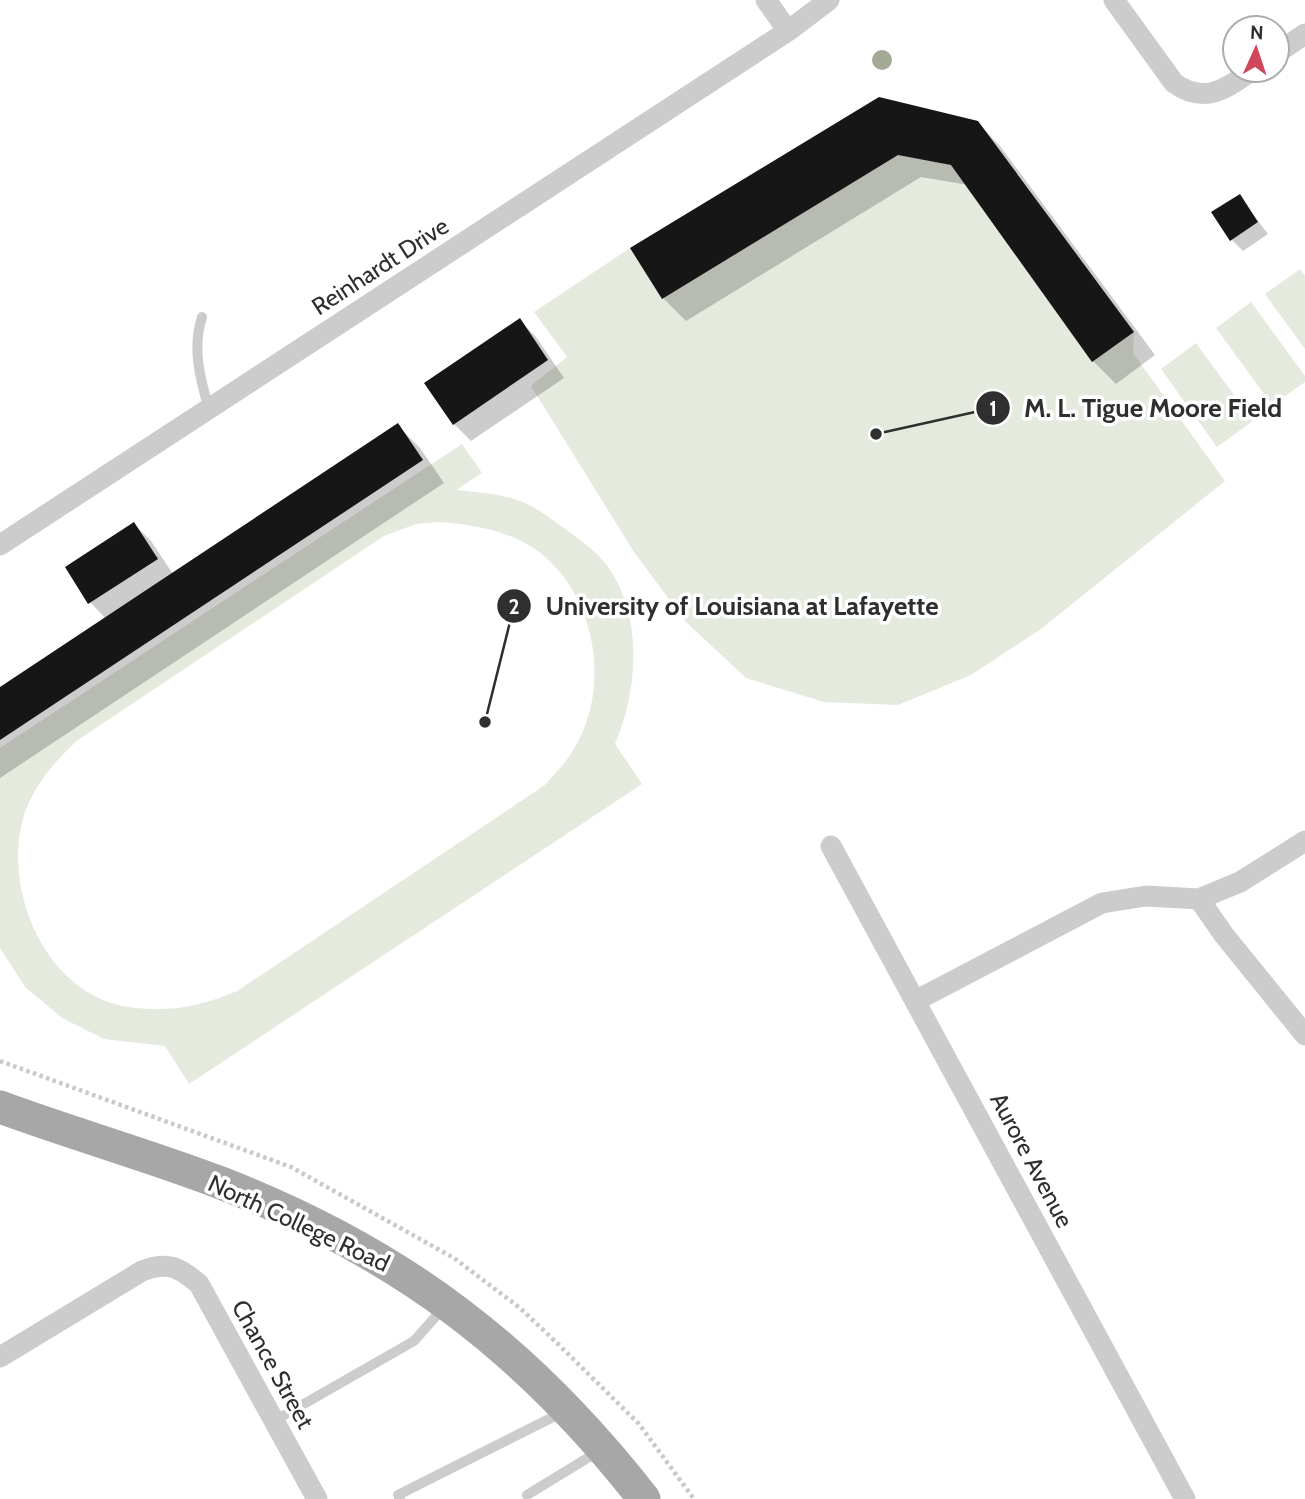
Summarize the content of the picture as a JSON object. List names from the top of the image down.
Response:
{
  "streets": {
    "main road": ["North College Road"],
    "street": ["Reinhardt Drive", "Aurore Avenue", "Chance Street"]
  },
  "places": ["M. L. Tigue Moore Field", "University of Louisiana at Lafayette"],
  "north": "top"
}
